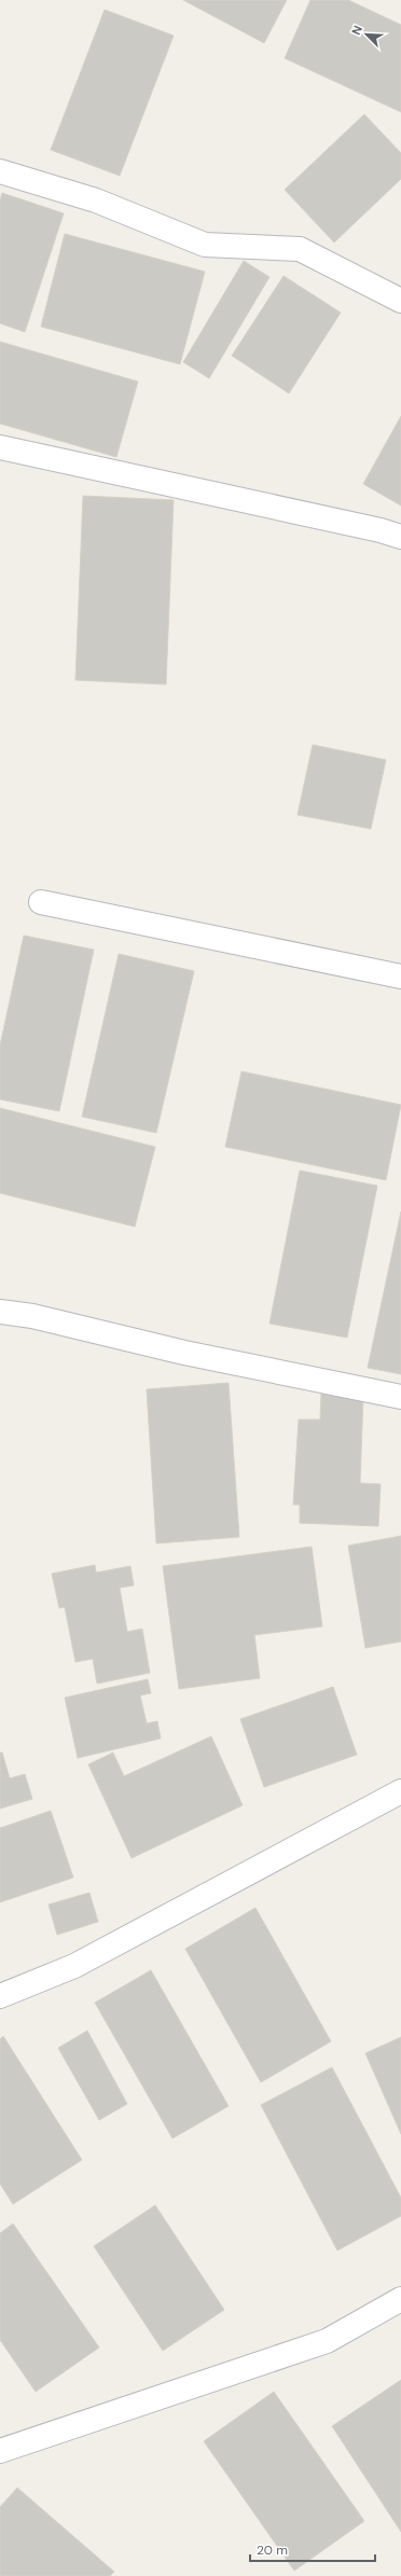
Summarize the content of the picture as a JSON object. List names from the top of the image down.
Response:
{
  "scale_bar": "20 m",
  "north": "top left"
}
